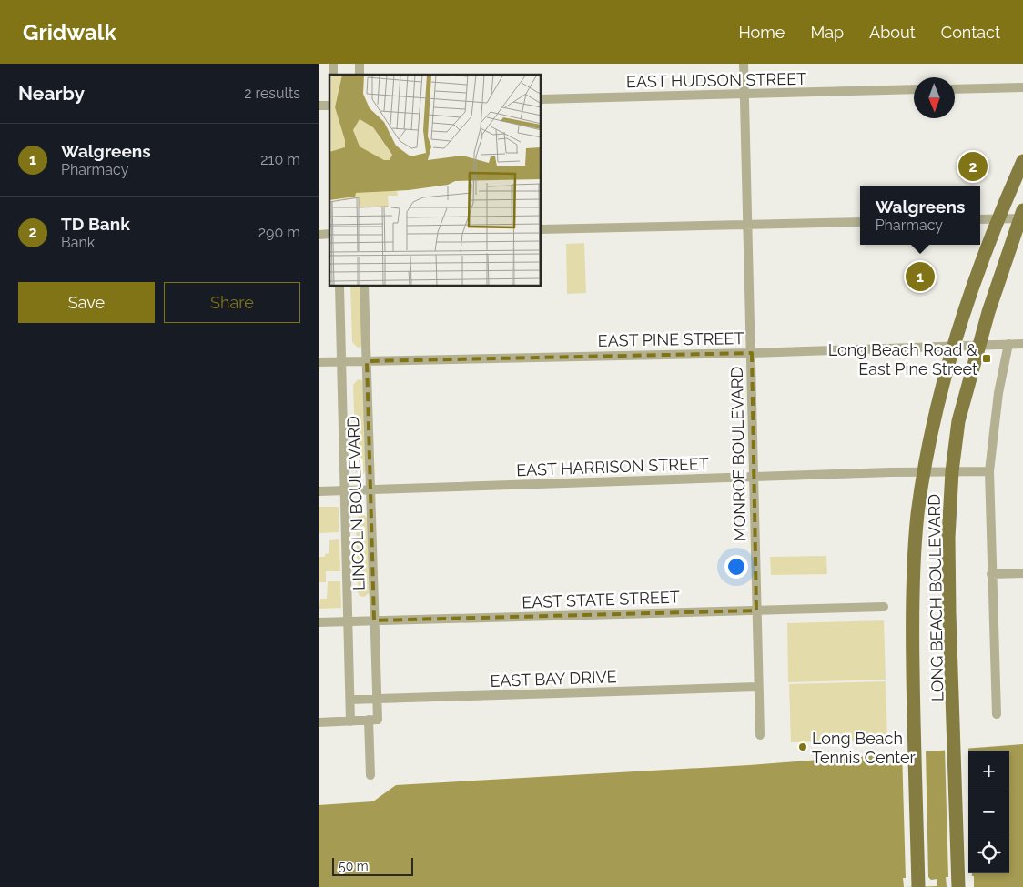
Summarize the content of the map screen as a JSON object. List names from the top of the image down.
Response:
{
  "streets": {
    "main road": ["LONG BEACH BOULEVARD"],
    "street": [
      "EAST HUDSON STREET",
      "EAST PINE STREET",
      "MONROE BOULEVARD",
      "EAST HARRISON STREET",
      "LINCOLN BOULEVARD",
      "EAST STATE STREET",
      "EAST BAY DRIVE"
    ]
  },
  "crossings": [
    ["EAST HUDSON STREET", "MONROE BOULEVARD"],
    ["EAST PINE STREET", "MONROE BOULEVARD"],
    ["EAST PINE STREET", "LINCOLN BOULEVARD"],
    ["EAST PINE STREET", "LONG BEACH BOULEVARD"],
    ["MONROE BOULEVARD", "EAST HARRISON STREET"],
    ["MONROE BOULEVARD", "EAST STATE STREET"],
    ["MONROE BOULEVARD", "EAST BAY DRIVE"],
    ["EAST HARRISON STREET", "LINCOLN BOULEVARD"],
    ["EAST HARRISON STREET", "LONG BEACH BOULEVARD"],
    ["LINCOLN BOULEVARD", "EAST STATE STREET"],
    ["LINCOLN BOULEVARD", "EAST BAY DRIVE"]
  ],
  "places": {
    "transit": ["Long Beach Road & East Pine Street"],
    "other": ["Long Beach Tennis Center"]
  },
  "scale_bar": "50 m",
  "north": "bottom",
  "page": {
    "header": "Gridwalk",
    "nav": [
      "Home",
      "Map",
      "About",
      "Contact"
    ],
    "heading": ["Nearby", "2 results"],
    "list": [
      {
        "mark": "1",
        "name": "Walgreens",
        "note": "Pharmacy",
        "value": "210 m"
      },
      {
        "mark": "2",
        "name": "TD Bank",
        "note": "Bank",
        "value": "290 m"
      }
    ],
    "pins": ["2", "1"],
    "popup": ["Walgreens", "Pharmacy"],
    "buttons": ["Save", "Share"],
    "map_buttons": ["+", "−"],
    "scale": "50 m"
  }
}
